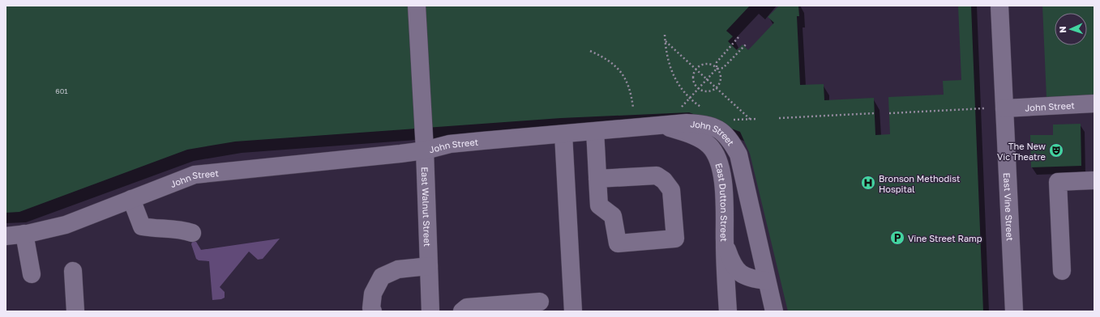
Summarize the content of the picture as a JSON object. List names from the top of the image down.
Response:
{
  "streets": {
    "street": [
      "John Street",
      "East Dutton Street",
      "East Walnut Street",
      "East Vine Street"
    ]
  },
  "crossings": [
    ["John Street", "East Dutton Street"],
    ["John Street", "East Walnut Street"],
    ["John Street", "East Vine Street"]
  ],
  "places": {
    "theatre": ["The New Vic Theatre"],
    "hospital": ["Bronson Methodist Hospital"],
    "parking": ["Vine Street Ramp"]
  },
  "house_numbers": ["601"],
  "north": "left"
}
